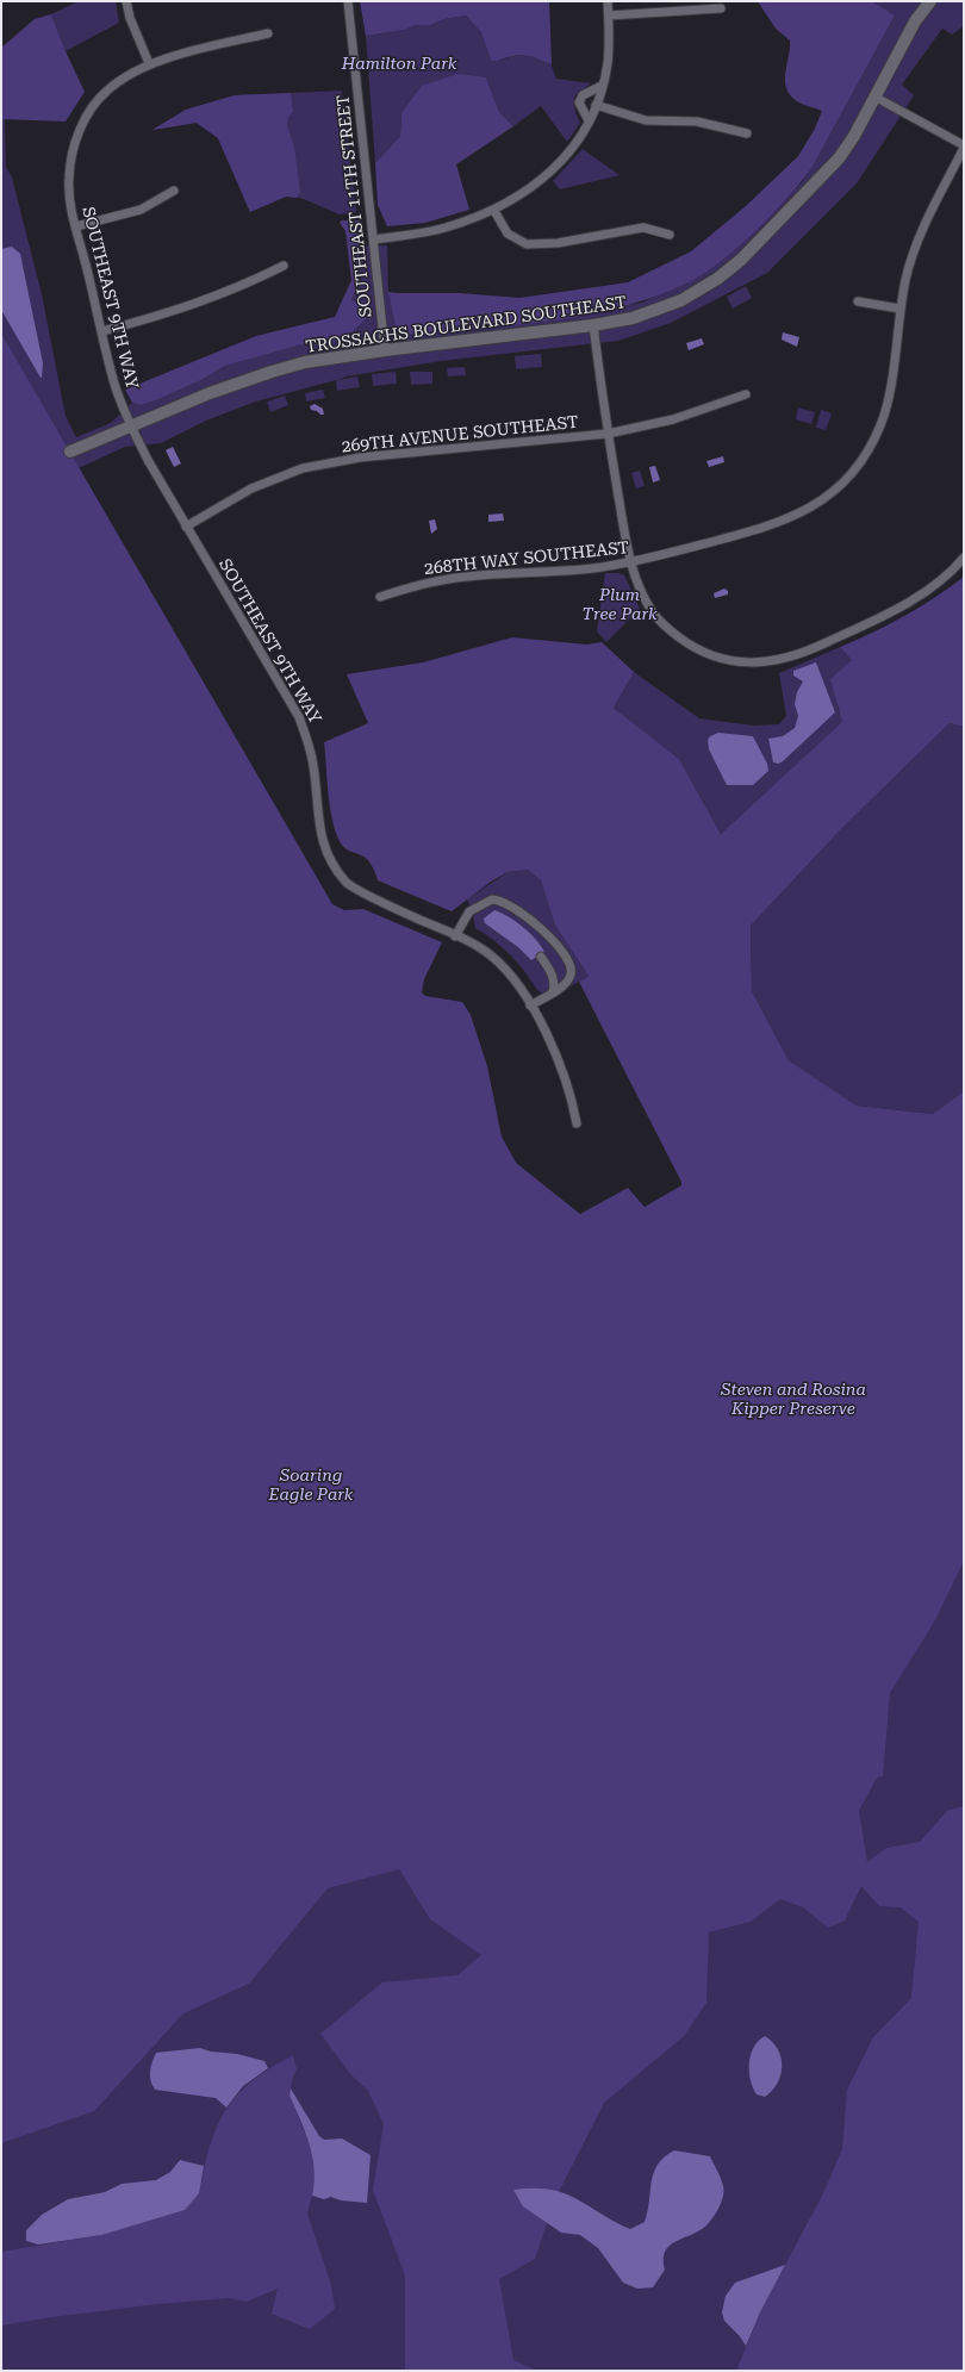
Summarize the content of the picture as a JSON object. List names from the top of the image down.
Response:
{
  "streets": {
    "street": [
      "SOUTHEAST 11TH STREET",
      "SOUTHEAST 9TH WAY",
      "TROSSACHS BOULEVARD SOUTHEAST",
      "269TH AVENUE SOUTHEAST",
      "268TH WAY SOUTHEAST"
    ]
  },
  "crossings": [
    ["SOUTHEAST 11TH STREET", "TROSSACHS BOULEVARD SOUTHEAST"],
    ["SOUTHEAST 9TH WAY", "TROSSACHS BOULEVARD SOUTHEAST"],
    ["SOUTHEAST 9TH WAY", "269TH AVENUE SOUTHEAST"]
  ],
  "parks": [
    "Hamilton Park",
    "Plum Tree Park",
    "Steven and Rosina Kipper Preserve",
    "Soaring Eagle Park"
  ]
}
